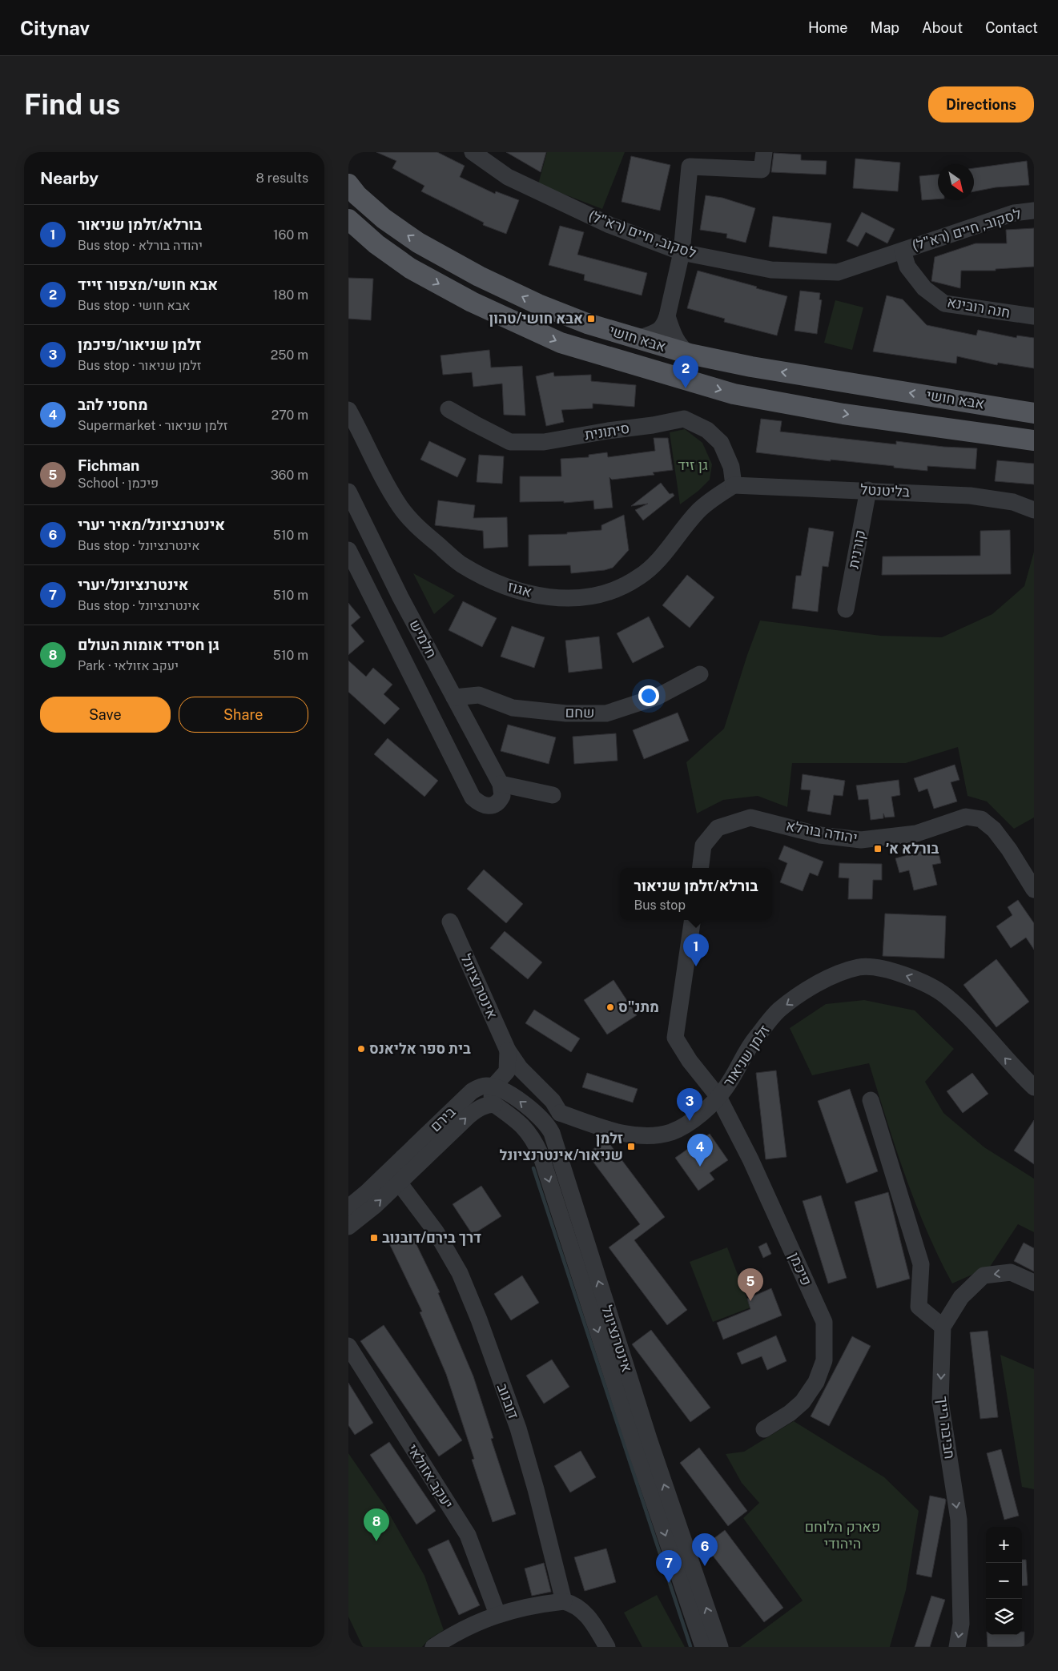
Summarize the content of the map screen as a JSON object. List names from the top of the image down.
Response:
{
  "streets": {
    "main road": ["אבא חושי"],
    "street": [
      "לסקוב, חיים (רא\"ל)",
      "חנה רובינא",
      "סיתונית",
      "בליטנטל",
      "קורנית",
      "אגוז",
      "חלמיש",
      "שחם",
      "יהודה בורלא",
      "אינטרנציונל",
      "זלמן שניאור",
      "בירם",
      "פיכמן",
      "דובנוב",
      "חביבה רייך",
      "יעקב אזולאי"
    ]
  },
  "crossings": [
    ["לסקוב, חיים (רא\"ל)", "חנה רובינא"],
    ["סיתונית", "בליטנטל"],
    ["סיתונית", "אגוז"],
    ["בליטנטל", "קורנית"],
    ["בליטנטל", "אגוז"],
    ["חלמיש", "שחם"],
    ["אינטרנציונל", "בירם"],
    ["זלמן שניאור", "פיכמן"],
    ["בירם", "דובנוב"]
  ],
  "one_way": ["חביבה רייך"],
  "parks": ["גן זיד", "פארק הלוחם היהודי"],
  "places": {
    "transit": [
      "אבא חושי/טהון",
      "בורלא א׳",
      "זלמן שניאור/אינטרנציונל",
      "דרך בירם/דובנוב"
    ],
    "other": ["מתנ\"ס", "בית ספר אליאנס"]
  },
  "north": "bottom right",
  "page": {
    "header": "Citynav",
    "nav": [
      "Home",
      "Map",
      "About",
      "Contact"
    ],
    "buttons": [
      "Directions",
      ["Save", "Share"]
    ],
    "title": "Find us",
    "heading": ["Nearby", "8 results"],
    "list": [
      {
        "mark": "1",
        "name": "בורלא/זלמן שניאור",
        "note": "Bus stop · יהודה בורלא",
        "value": "160 m"
      },
      {
        "mark": "2",
        "name": "אבא חושי/מצפור זייד",
        "note": "Bus stop · אבא חושי",
        "value": "180 m"
      },
      {
        "mark": "3",
        "name": "זלמן שניאור/פיכמן",
        "note": "Bus stop · זלמן שניאור",
        "value": "250 m"
      },
      {
        "mark": "4",
        "name": "מחסני להב",
        "note": "Supermarket · זלמן שניאור",
        "value": "270 m"
      },
      {
        "mark": "5",
        "name": "Fichman",
        "note": "School · פיכמן",
        "value": "360 m"
      },
      {
        "mark": "6",
        "name": "אינטרנציונל/מאיר יערי",
        "note": "Bus stop · אינטרנציונל",
        "value": "510 m"
      },
      {
        "mark": "7",
        "name": "אינטרנציונל/יערי",
        "note": "Bus stop · אינטרנציונל",
        "value": "510 m"
      },
      {
        "mark": "8",
        "name": "גן חסידי אומות העולם",
        "note": "Park · יעקב אזולאי",
        "value": "510 m"
      }
    ],
    "pins": [
      "2",
      "1",
      "3",
      "4",
      "5",
      "8",
      "6",
      "7"
    ],
    "popup": ["בורלא/זלמן שניאור", "Bus stop"],
    "map_buttons": ["+", "−"]
  }
}
